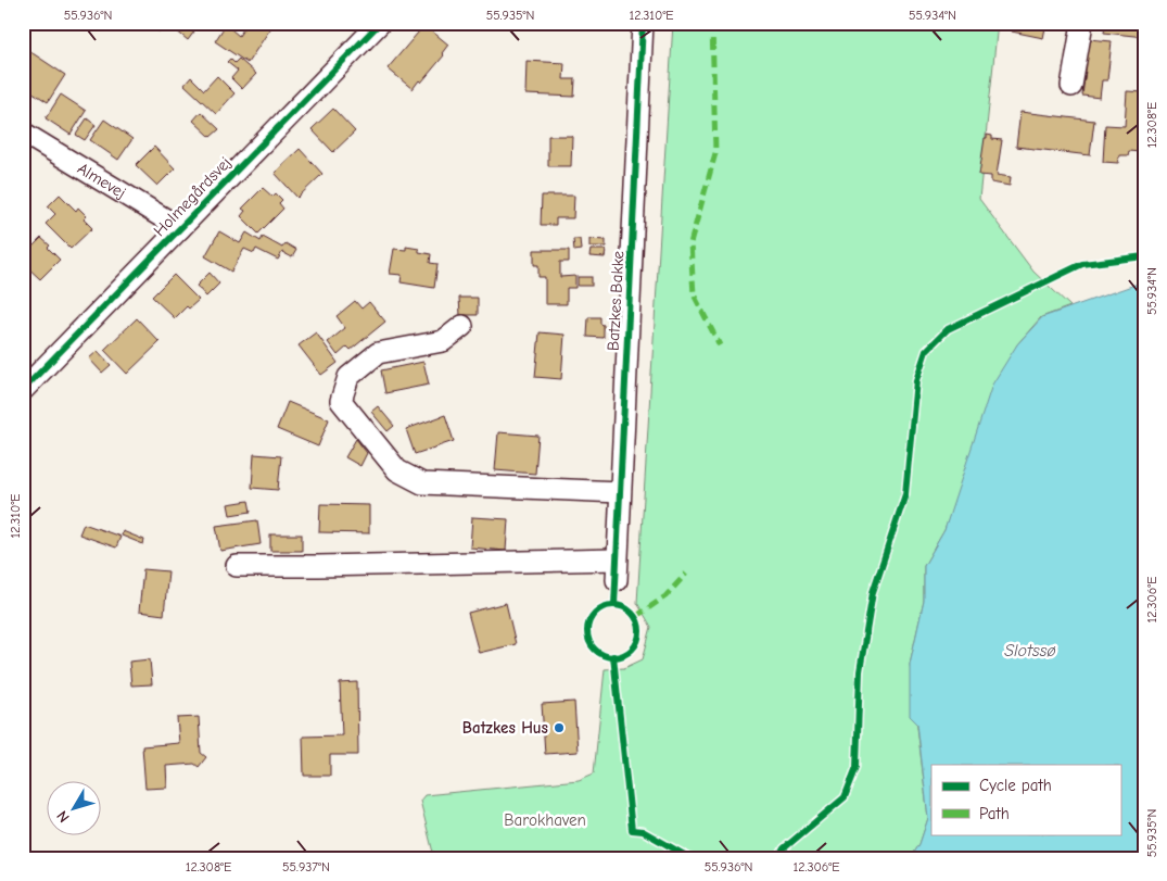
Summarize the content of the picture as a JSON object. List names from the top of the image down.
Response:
{
  "streets": {
    "street": ["Almevej", "Holmegårdsvej", "Batzkes Bakke"]
  },
  "crossings": [
    ["Almevej", "Holmegårdsvej"]
  ],
  "water": ["Slotssø"],
  "parks": ["Barokhaven"],
  "places": ["Batzkes Hus"],
  "legend": ["Cycle path", "Path"],
  "north": "bottom left",
  "coordinates": [
    "55.936°N",
    "55.935°N",
    "12.310°E",
    "55.934°N",
    "12.308°E",
    "12.306°E",
    "55.937°N"
  ]
}
